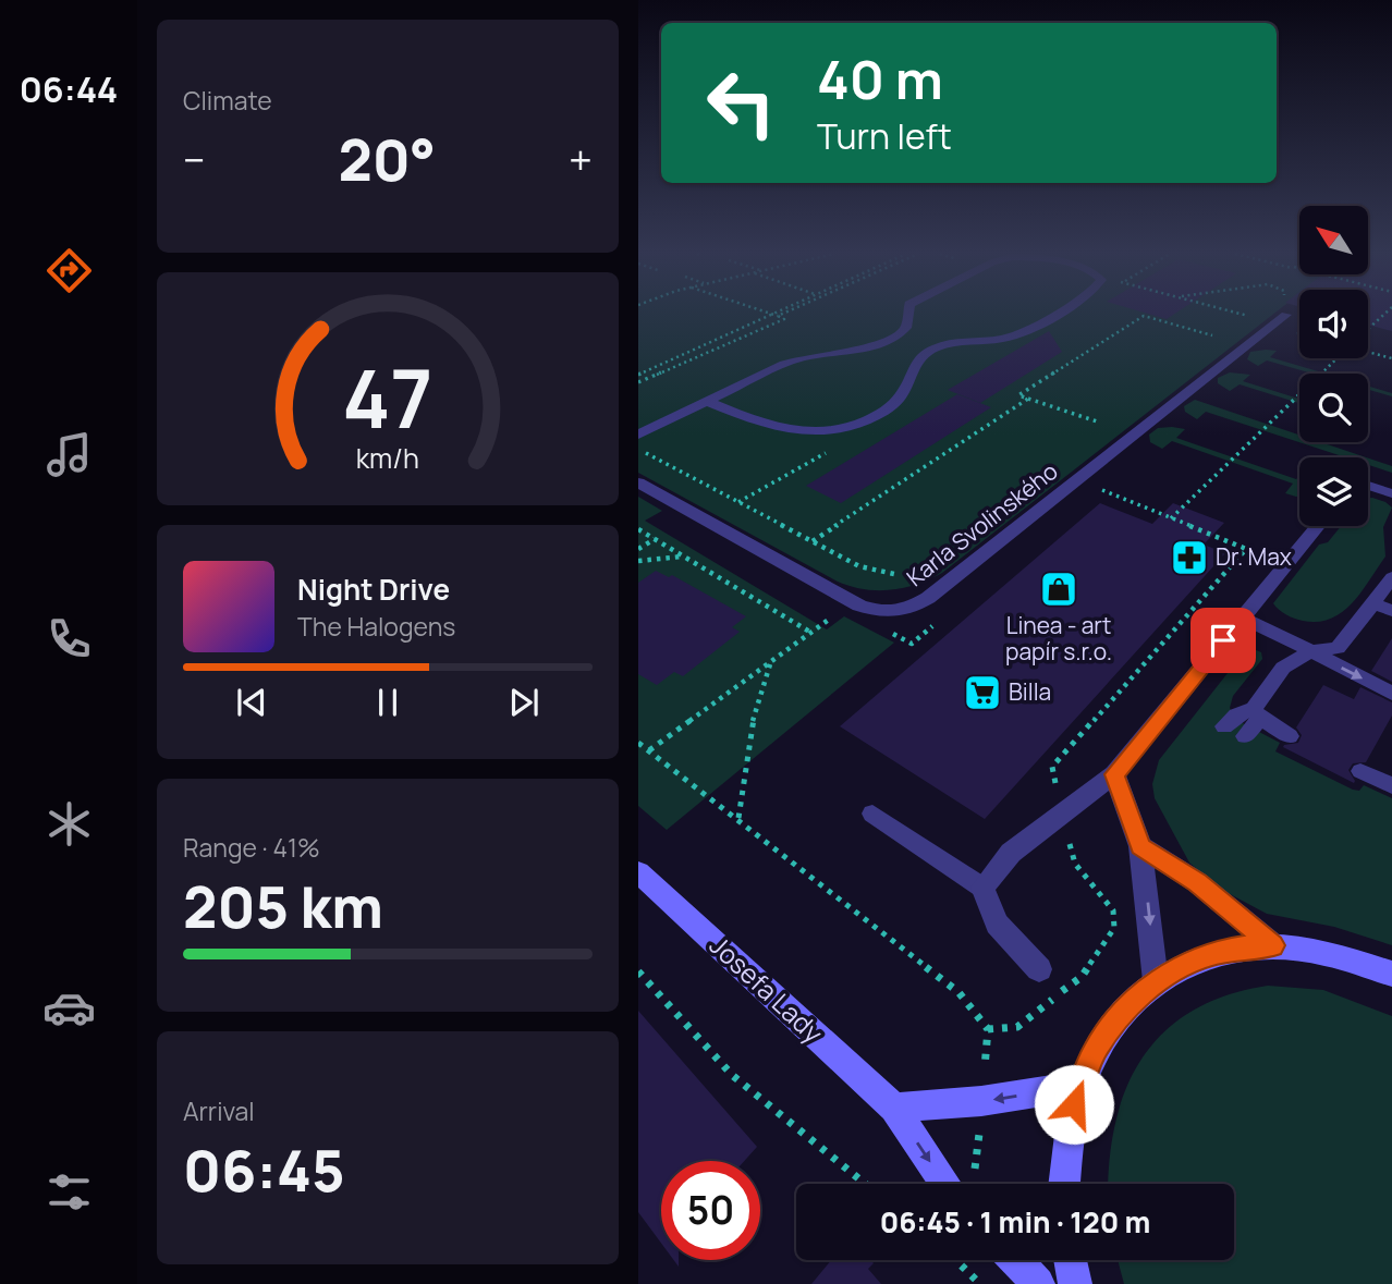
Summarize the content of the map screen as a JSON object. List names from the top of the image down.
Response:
{
  "streets": {
    "street": ["Karla Svolinského", "Josefa Lady"]
  },
  "places": {
    "pharmacy": ["Dr. Max"],
    "shop": ["Linea - art papír s.r.o."],
    "supermarket": ["Billa"]
  },
  "north": "top left",
  "page": {
    "tabs": "06:44",
    "tile": [
      "Climate",
      ["Range · 41%", "205 km"],
      ["Arrival", "06:45"]
    ],
    "turn": ["40 m", "Turn left"],
    "heat": ["−", "20°", "+"],
    "song": ["Night Drive", "The Halogens"],
    "limit": "50",
    "trip": "06:45 · 1 min · 120 m",
    "gauge": ["47", "km/h"]
  }
}
